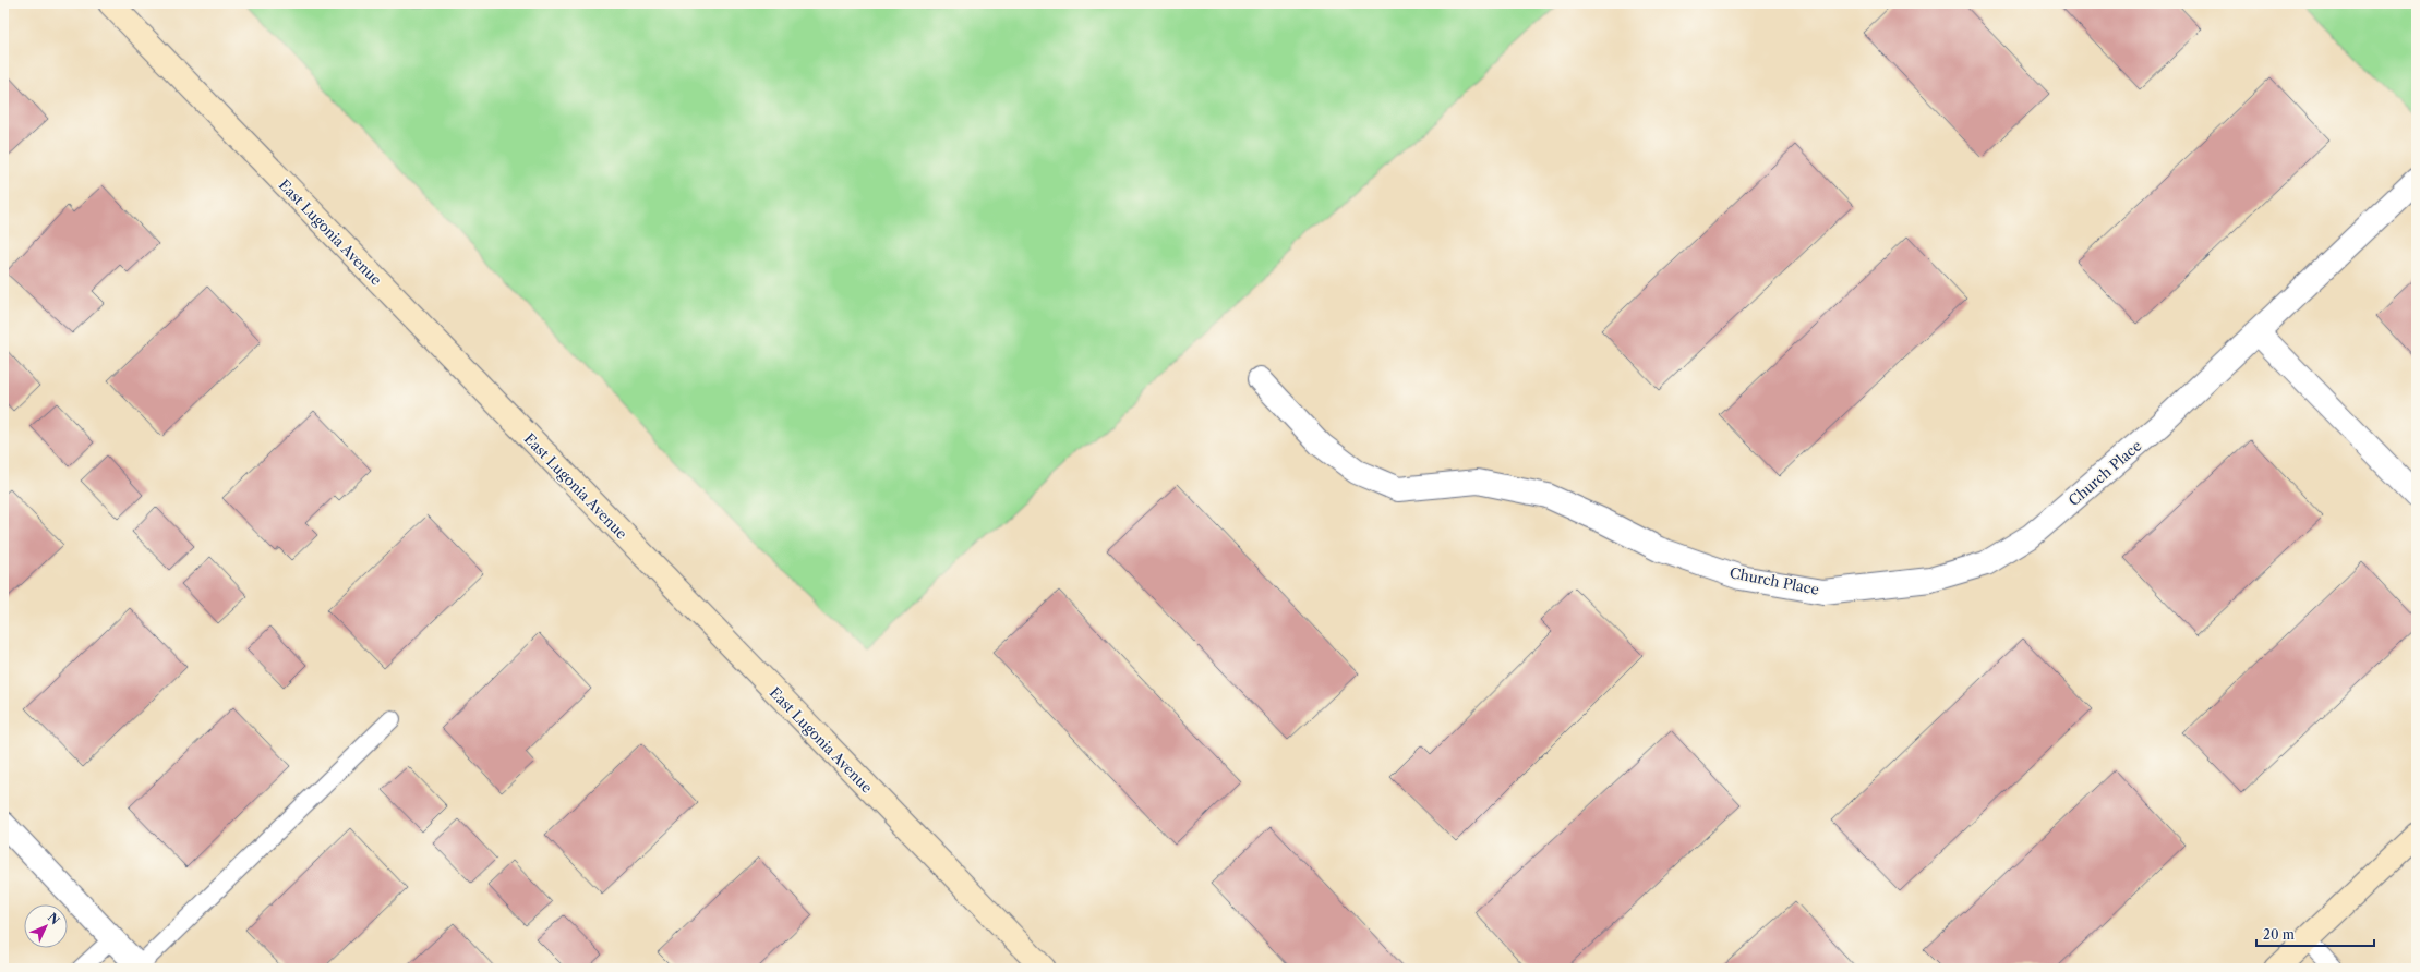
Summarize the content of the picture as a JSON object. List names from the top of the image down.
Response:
{
  "streets": {
    "main road": ["East Lugonia Avenue"],
    "street": ["Church Place"]
  },
  "scale_bar": "20 m",
  "north": "top right"
}
